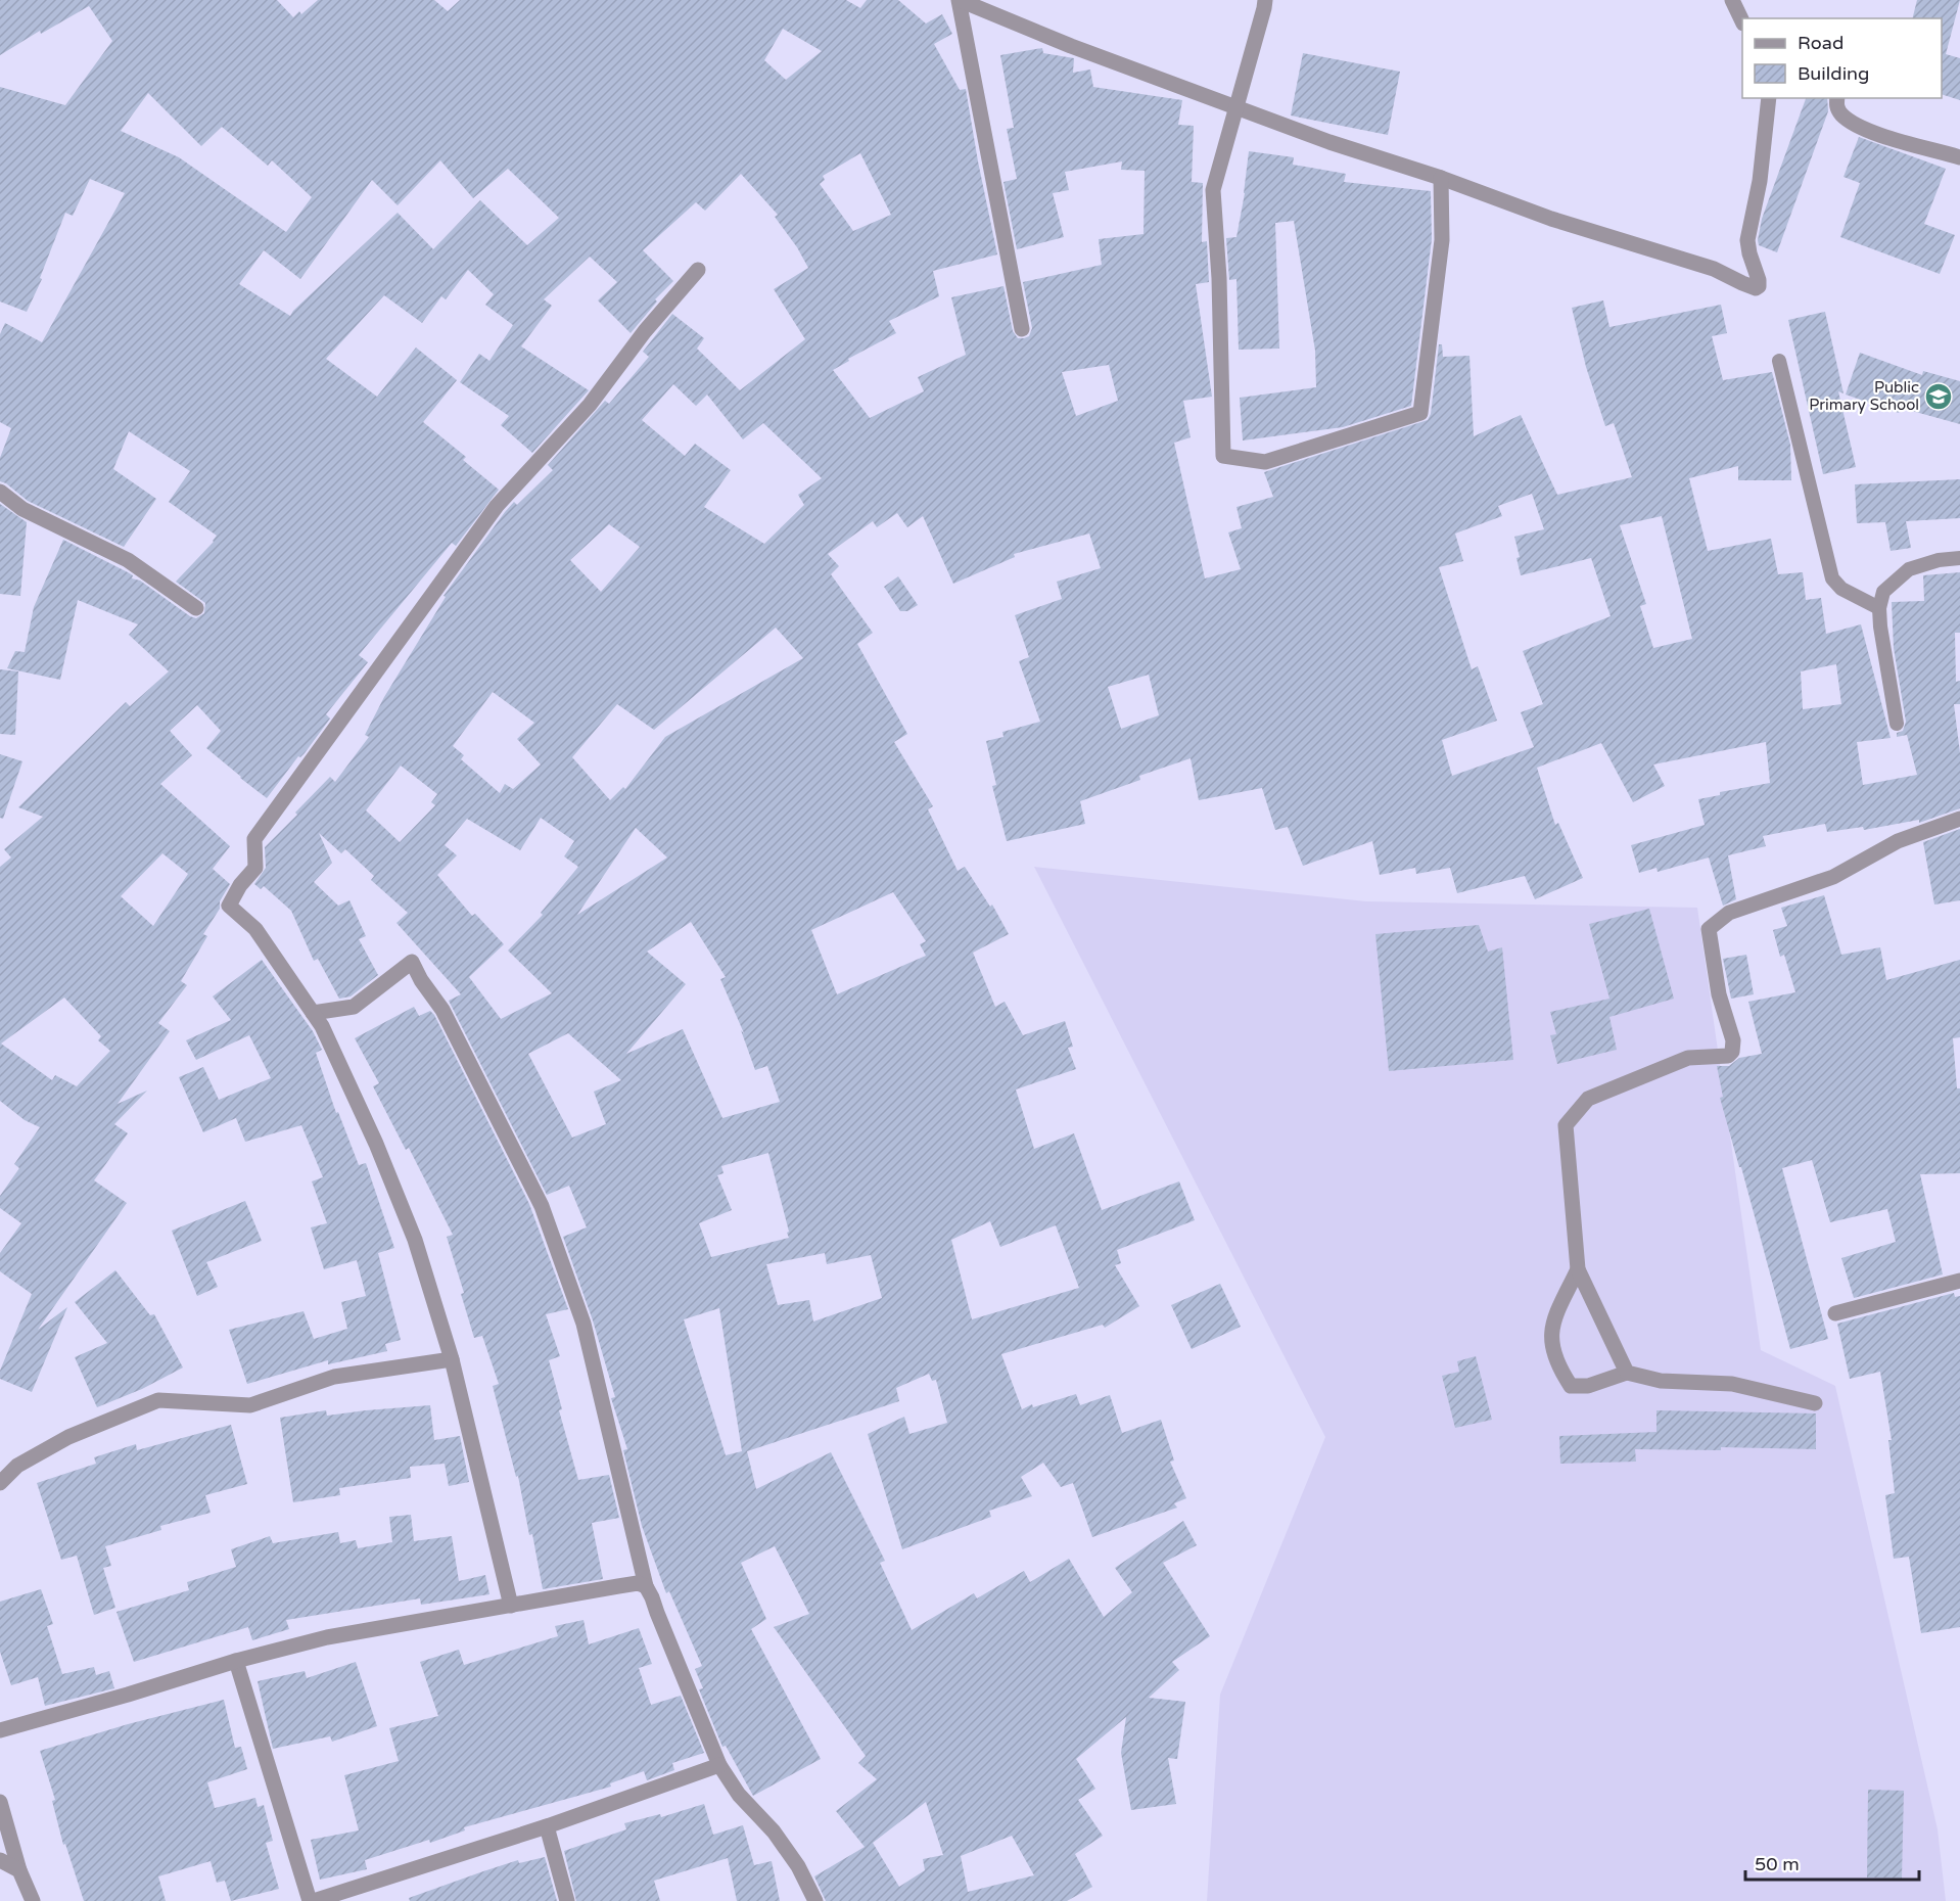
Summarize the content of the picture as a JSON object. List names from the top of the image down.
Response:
{
  "places": {
    "school or university": ["Public Primary School"]
  },
  "legend": ["Road", "Building"],
  "scale_bar": "50 m"
}
